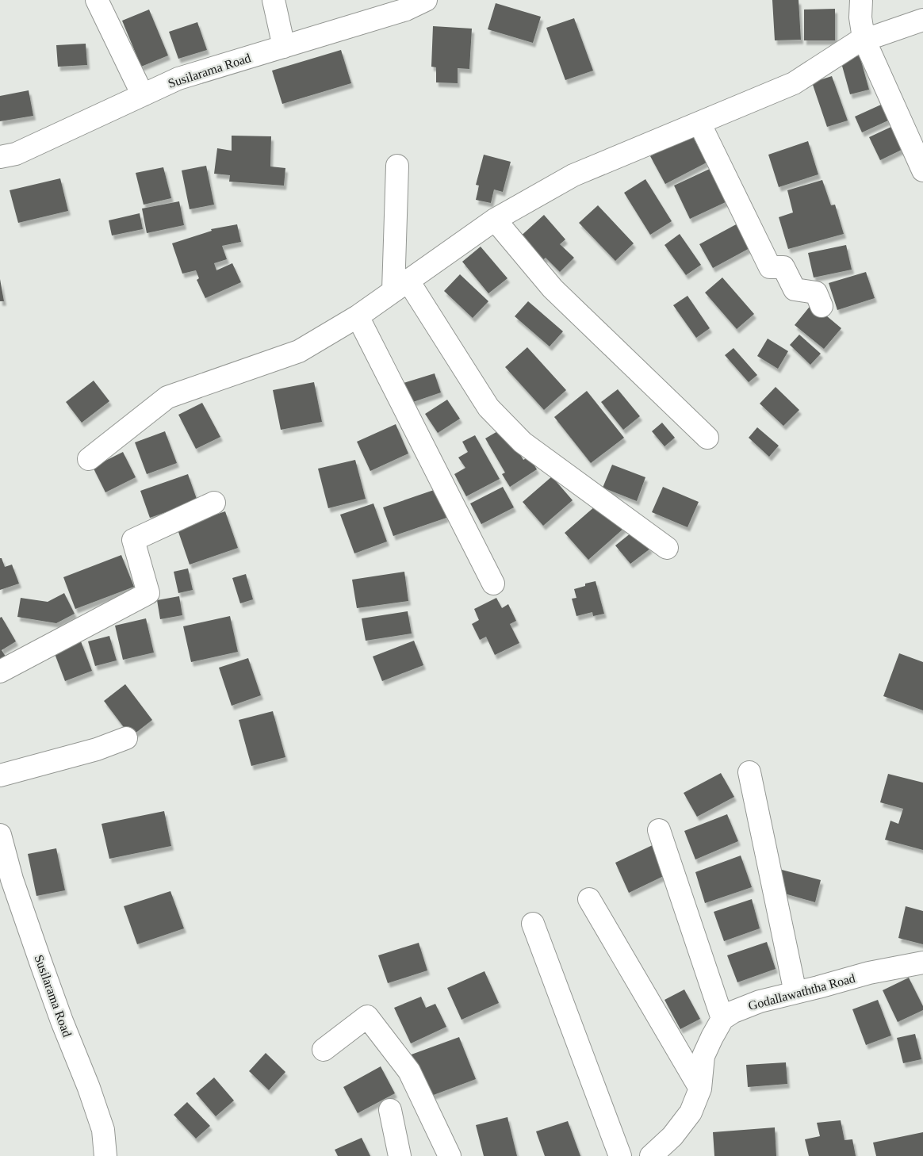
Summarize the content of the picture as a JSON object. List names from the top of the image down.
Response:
{
  "streets": {
    "street": ["Susilarama Road", "Godallawaththa Road"]
  }
}
